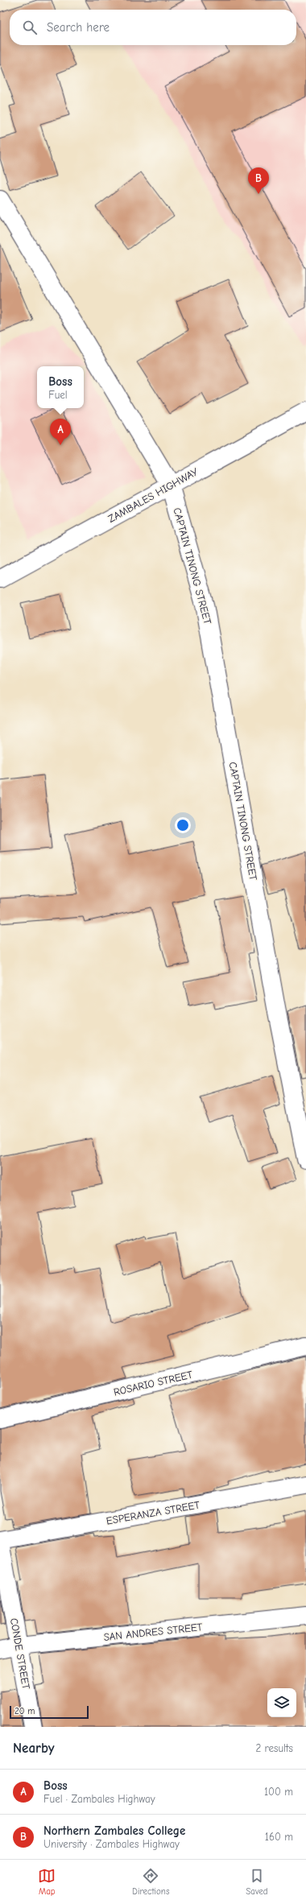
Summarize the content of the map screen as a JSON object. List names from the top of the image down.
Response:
{
  "streets": {
    "street": [
      "ZAMBALES HIGHWAY",
      "CAPTAIN TINONG STREET",
      "ROSARIO STREET",
      "ESPERANZA STREET",
      "SAN ANDRES STREET",
      "CONDE STREET"
    ]
  },
  "crossings": [
    ["ZAMBALES HIGHWAY", "CAPTAIN TINONG STREET"],
    ["ESPERANZA STREET", "CONDE STREET"],
    ["SAN ANDRES STREET", "CONDE STREET"]
  ],
  "scale_bar": "20 m",
  "page": {
    "search": "Search here",
    "pins": ["B", "A"],
    "popup": ["Boss", "Fuel"],
    "scale": "20 m",
    "heading": ["Nearby", "2 results"],
    "list": [
      {
        "mark": "A",
        "name": "Boss",
        "note": "Fuel · Zambales Highway",
        "value": "100 m"
      },
      {
        "mark": "B",
        "name": "Northern Zambales College",
        "note": "University · Zambales Highway",
        "value": "160 m"
      }
    ],
    "nav": ["Map", "Directions", "Saved"]
  }
}
